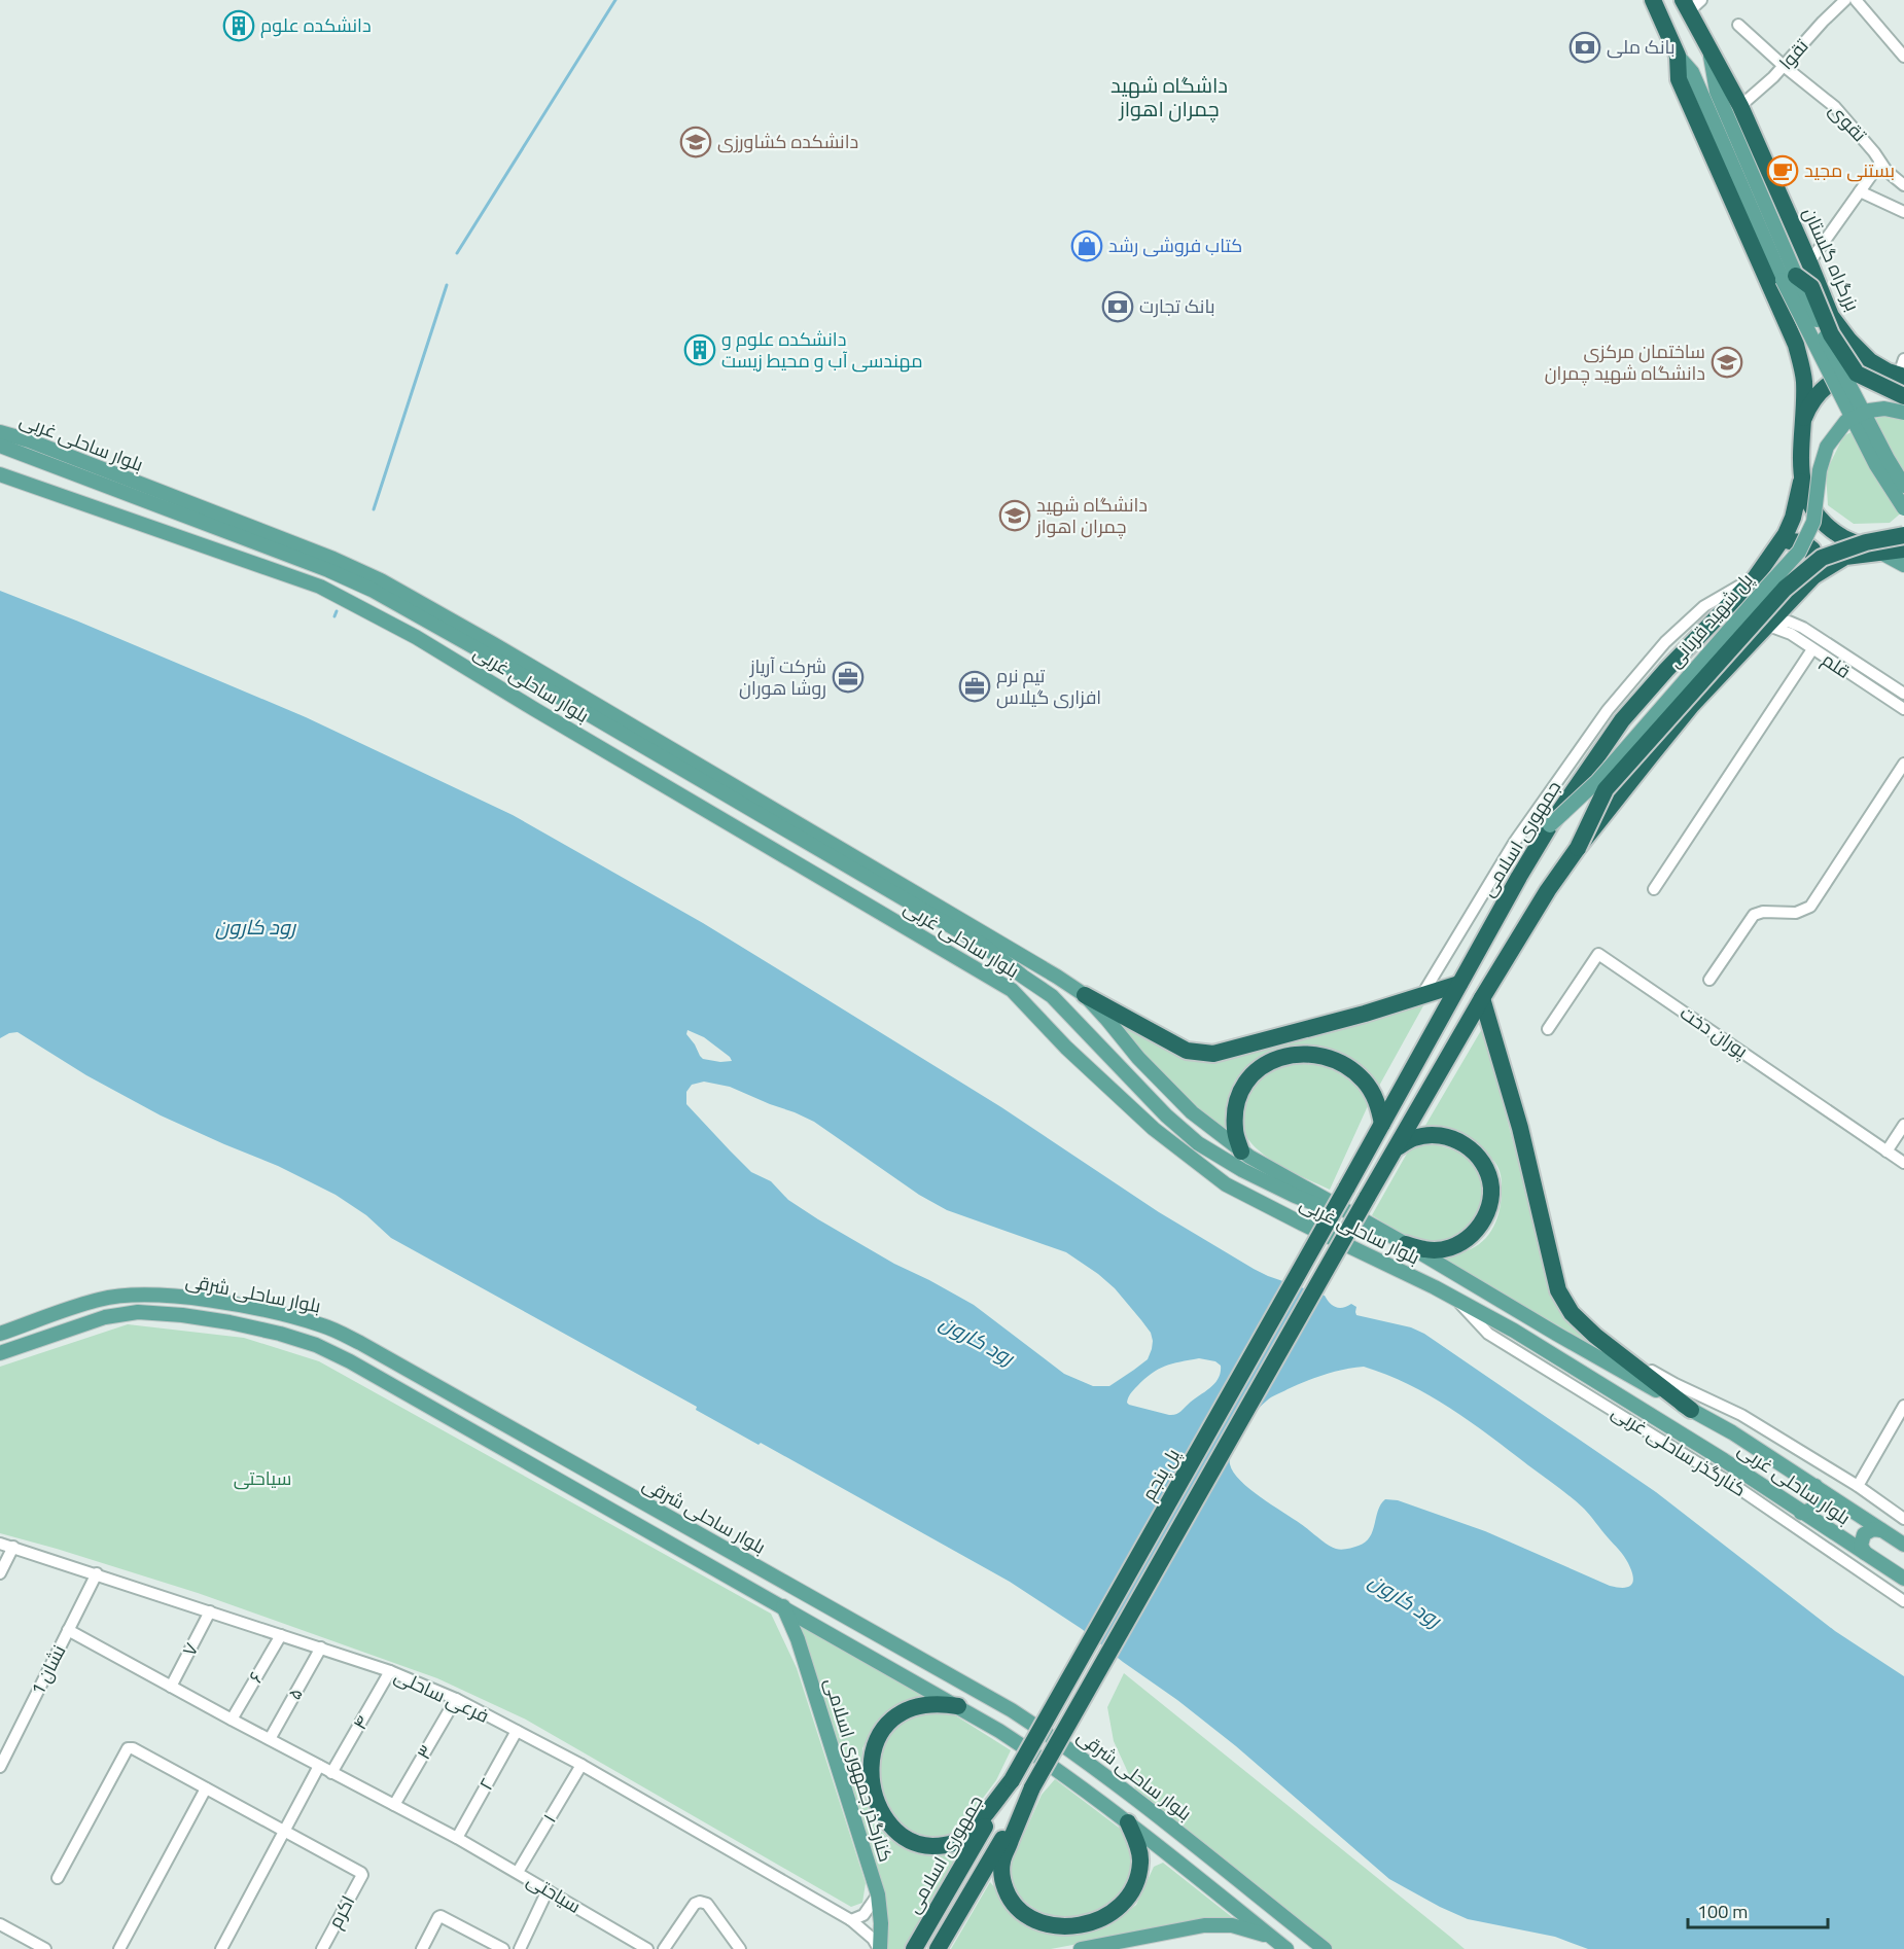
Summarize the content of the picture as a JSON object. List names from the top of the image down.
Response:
{
  "streets": {
    "highway": [
      "بزرگراه گلستان",
      "پل شهید قربانی",
      "جمهوری اسلامی",
      "پل پنجم"
    ],
    "main road": ["بلوار ساحلی غربی", "بلوار ساحلی شرقی", "کنارگذر جمهوری اسلامی"],
    "street": [
      "تقوا",
      "تقوی",
      "قلم",
      "پوران دخت",
      "کنارگذر ساحلی غربی",
      "۷",
      "نشان 1",
      "۶",
      "۵",
      "فرعی ساحلی",
      "۴",
      "۳",
      "۲",
      "۱",
      "سیاحتی",
      "اکرم"
    ]
  },
  "crossings": [
    ["تقوا", "تقوی"],
    ["تقوا", "بزرگراه گلستان"],
    ["بلوار ساحلی غربی", "کنارگذر ساحلی غربی"],
    ["پل شهید قربانی", "جمهوری اسلامی"],
    ["جمهوری اسلامی", "پل پنجم"],
    ["بلوار ساحلی شرقی", "کنارگذر جمهوری اسلامی"],
    ["۷", "فرعی ساحلی"],
    ["۷", "سیاحتی"],
    ["نشان 1", "فرعی ساحلی"],
    ["نشان 1", "سیاحتی"],
    ["۶", "فرعی ساحلی"],
    ["۶", "سیاحتی"],
    ["۵", "فرعی ساحلی"],
    ["۵", "سیاحتی"],
    ["فرعی ساحلی", "۴"],
    ["فرعی ساحلی", "۳"],
    ["فرعی ساحلی", "کنارگذر جمهوری اسلامی"],
    ["فرعی ساحلی", "۲"],
    ["فرعی ساحلی", "۱"],
    ["۴", "سیاحتی"],
    ["۳", "سیاحتی"],
    ["۲", "سیاحتی"],
    ["۱", "سیاحتی"]
  ],
  "districts": ["داشگاه شهید چمران اهواز"],
  "water": ["رود کارون"],
  "parks": ["سیاحتی"],
  "places": {
    "building": ["دانشکده علوم", "دانشکده علوم و مهندسی آب و محیط زیست"],
    "bank": ["بانک ملی", "بانک تجارت"],
    "school or university": ["دانشکده کشاورزی", "ساختمان مرکزی دانشگاه شهید چمران", "دانشگاه شهید چمران اهواز"],
    "cafe": ["بستنی مجید"],
    "shop": ["کتاب فروشی رشد"],
    "office": ["شرکت آریاز روشا هوران", "تیم نرم افزاری گیلاس"]
  },
  "scale_bar": "100 m"
}
